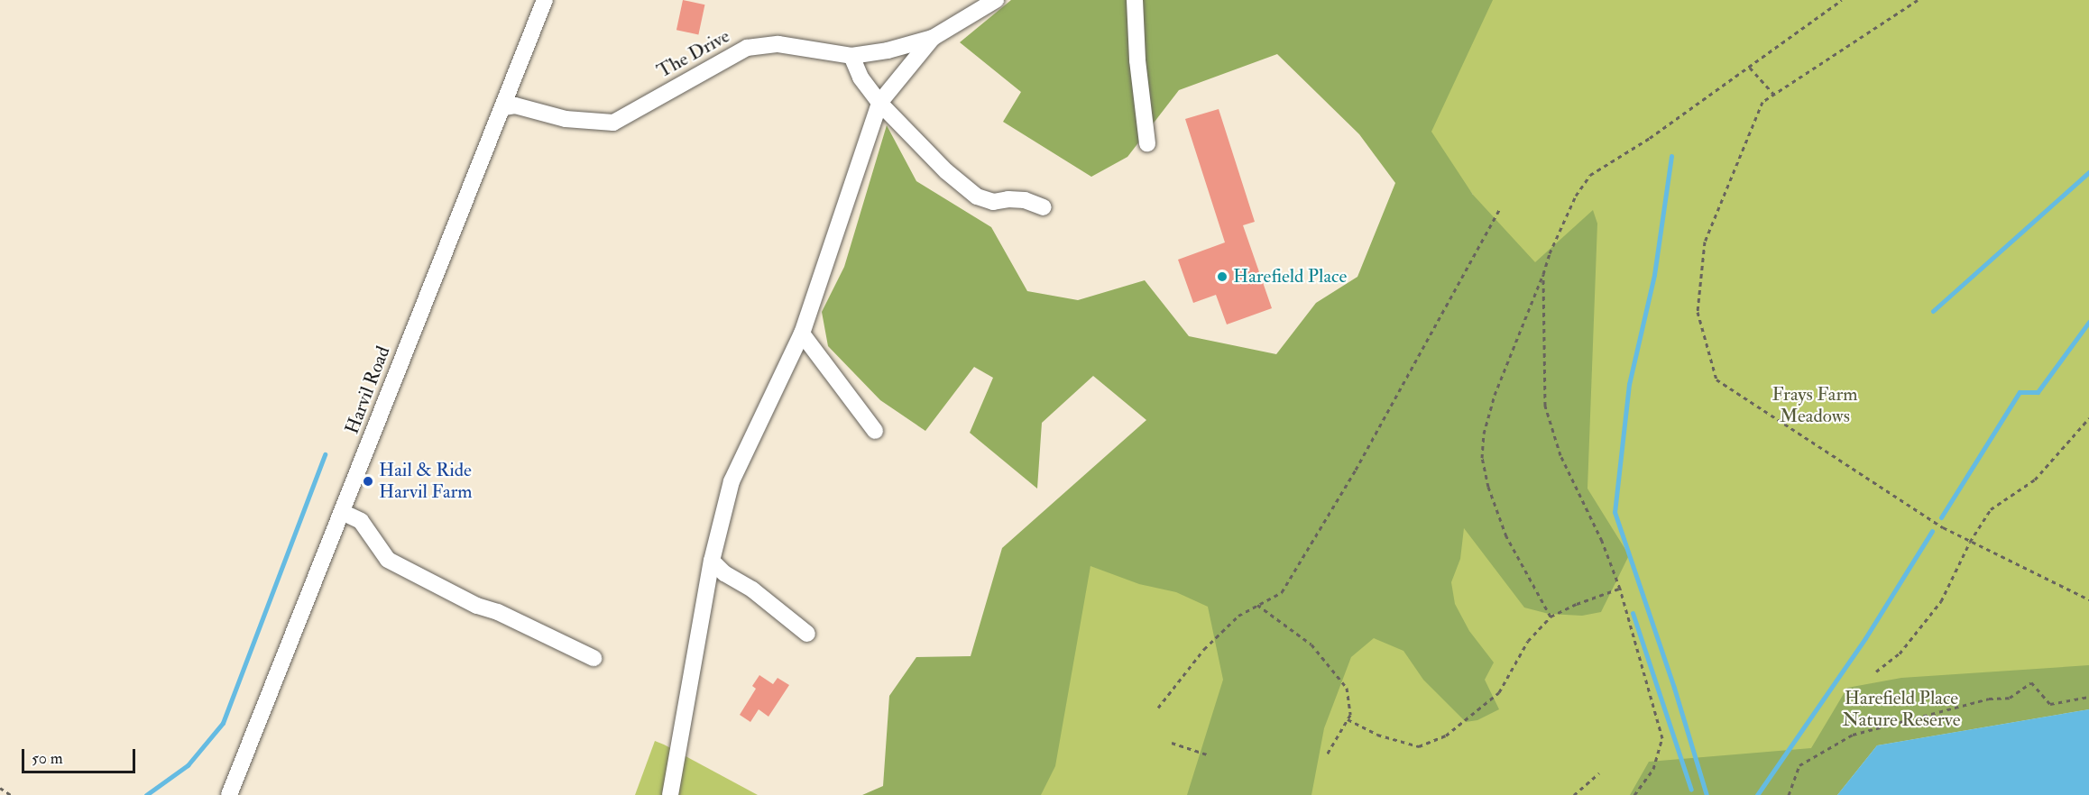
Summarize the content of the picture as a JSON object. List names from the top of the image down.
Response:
{
  "streets": {
    "street": ["The Drive", "Harvil Road"]
  },
  "crossings": [
    ["The Drive", "Harvil Road"]
  ],
  "parks": ["Frays Farm Meadows", "Harefield Place Nature Reserve"],
  "places": ["Harefield Place", "Hail & Ride Harvil Farm"],
  "scale_bar": "50 m"
}
